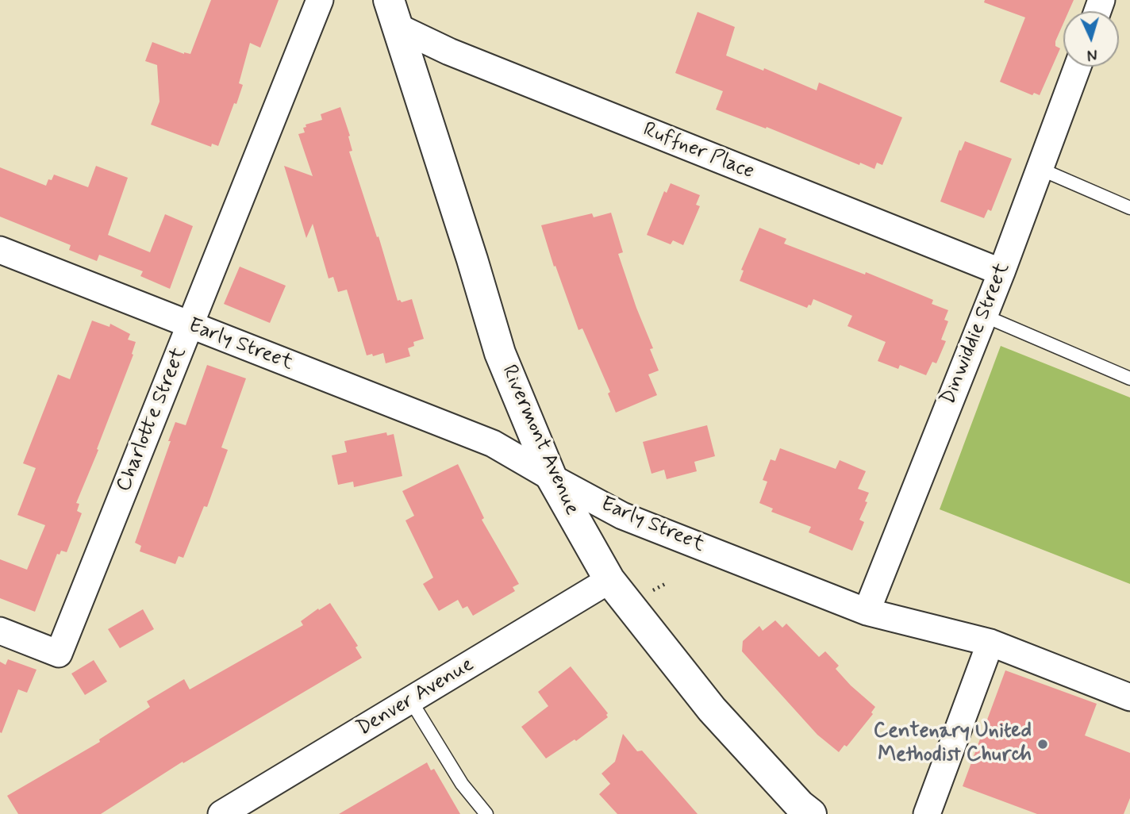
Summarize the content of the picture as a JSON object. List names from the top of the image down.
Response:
{
  "streets": {
    "main road": ["Rivermont Avenue"],
    "street": [
      "Ruffner Place",
      "Dinwiddie Street",
      "Early Street",
      "Charlotte Street",
      "Denver Avenue"
    ]
  },
  "crossings": [
    ["Ruffner Place", "Dinwiddie Street"],
    ["Ruffner Place", "Rivermont Avenue"],
    ["Dinwiddie Street", "Early Street"],
    ["Early Street", "Charlotte Street"],
    ["Early Street", "Rivermont Avenue"],
    ["Rivermont Avenue", "Denver Avenue"]
  ],
  "places": ["Centenary United Methodist Church"],
  "north": "bottom"
}
